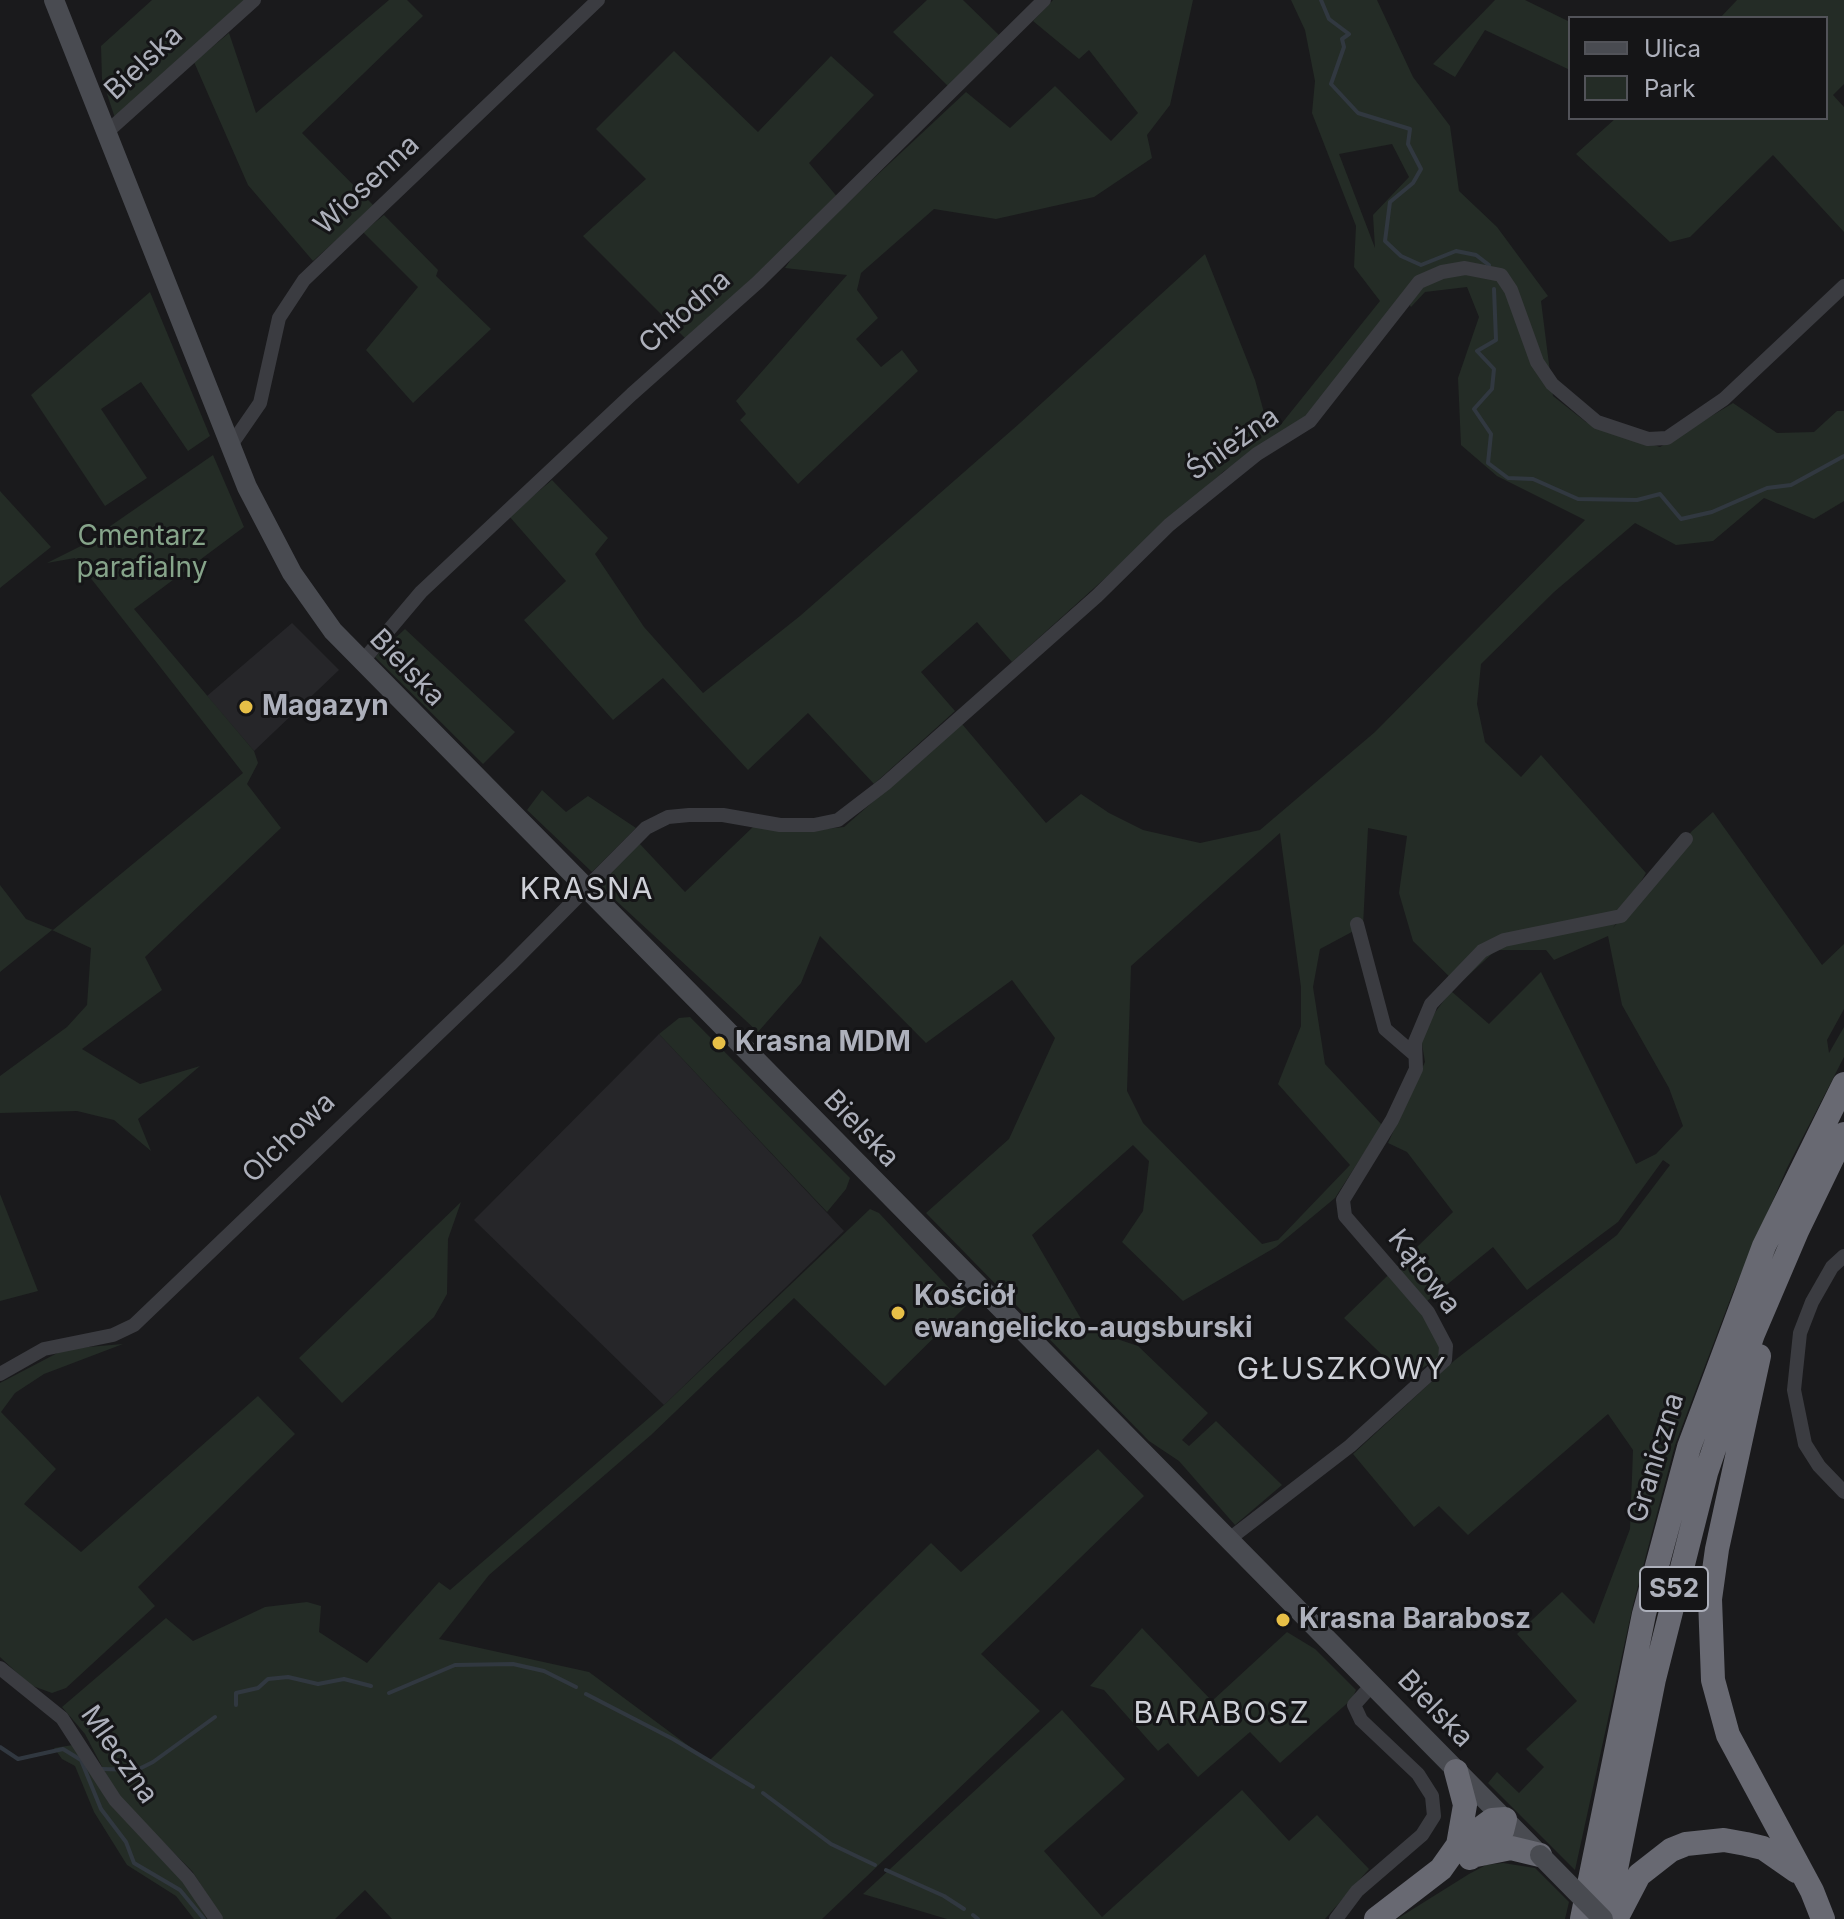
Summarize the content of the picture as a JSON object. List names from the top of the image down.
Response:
{
  "streets": {
    "highway": ["Graniczna", "S52"],
    "street": [
      "Bielska",
      "Wiosenna",
      "Chłodna",
      "Śnieżna",
      "Olchowa",
      "Kątowa",
      "Mleczna"
    ]
  },
  "crossings": [
    ["Bielska", "Wiosenna"],
    ["Bielska", "Chłodna"],
    ["Bielska", "Śnieżna"],
    ["Bielska", "Olchowa"],
    ["Bielska", "Kątowa"],
    ["Bielska", "Graniczna"],
    ["Śnieżna", "Olchowa"]
  ],
  "districts": ["KRASNA", "GŁUSZKOWY", "BARABOSZ"],
  "parks": ["Cmentarz parafialny"],
  "places": [
    "Magazyn",
    "Krasna MDM",
    "Kościół ewangelicko-augsburski",
    "Krasna Barabosz"
  ],
  "legend": ["Ulica", "Park"]
}
